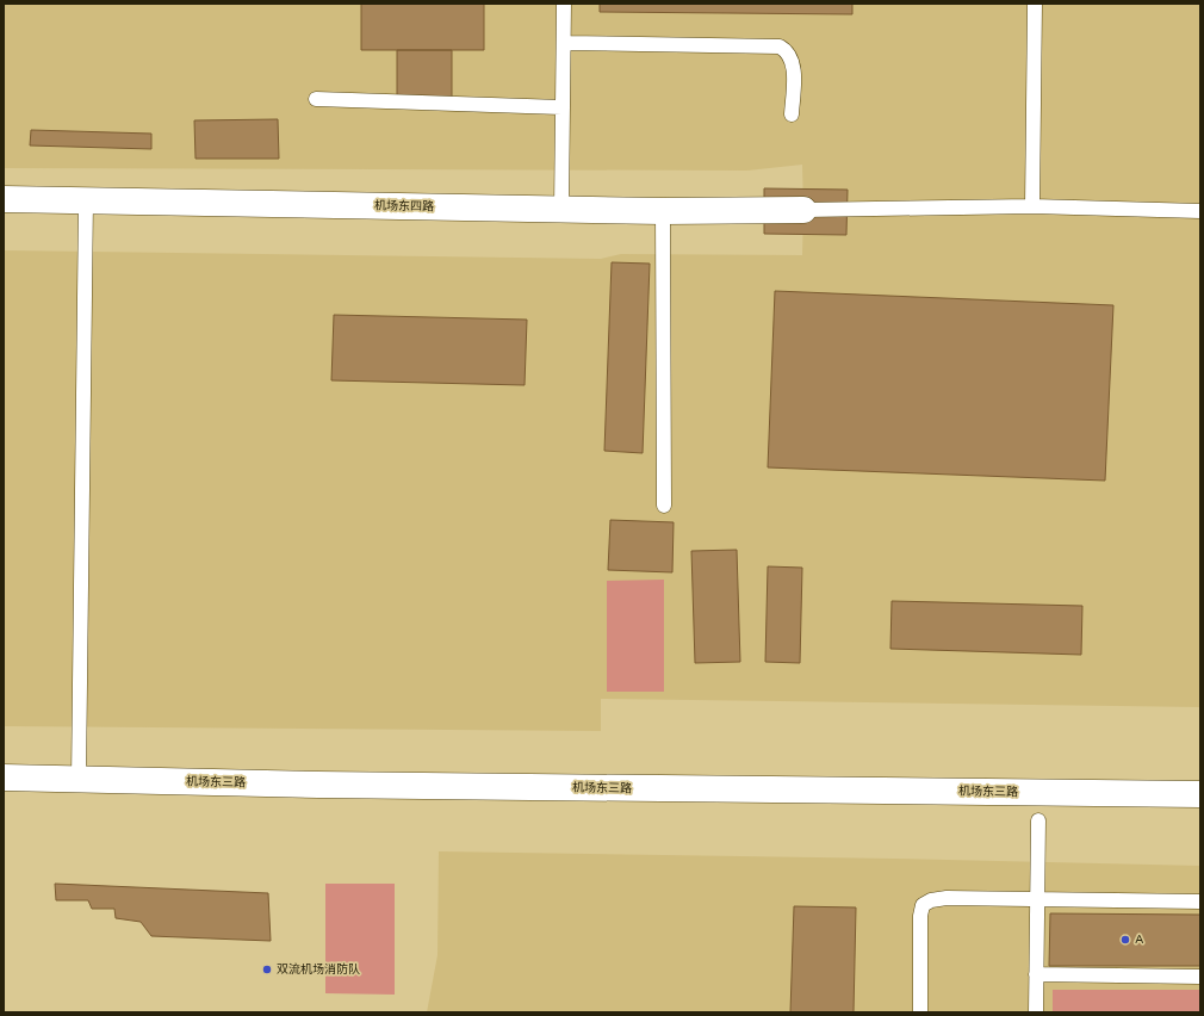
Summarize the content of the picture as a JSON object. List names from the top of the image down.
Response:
{
  "streets": {
    "street": ["机场东四路", "机场东三路"]
  },
  "places": ["A", "双流机场消防队"]
}
